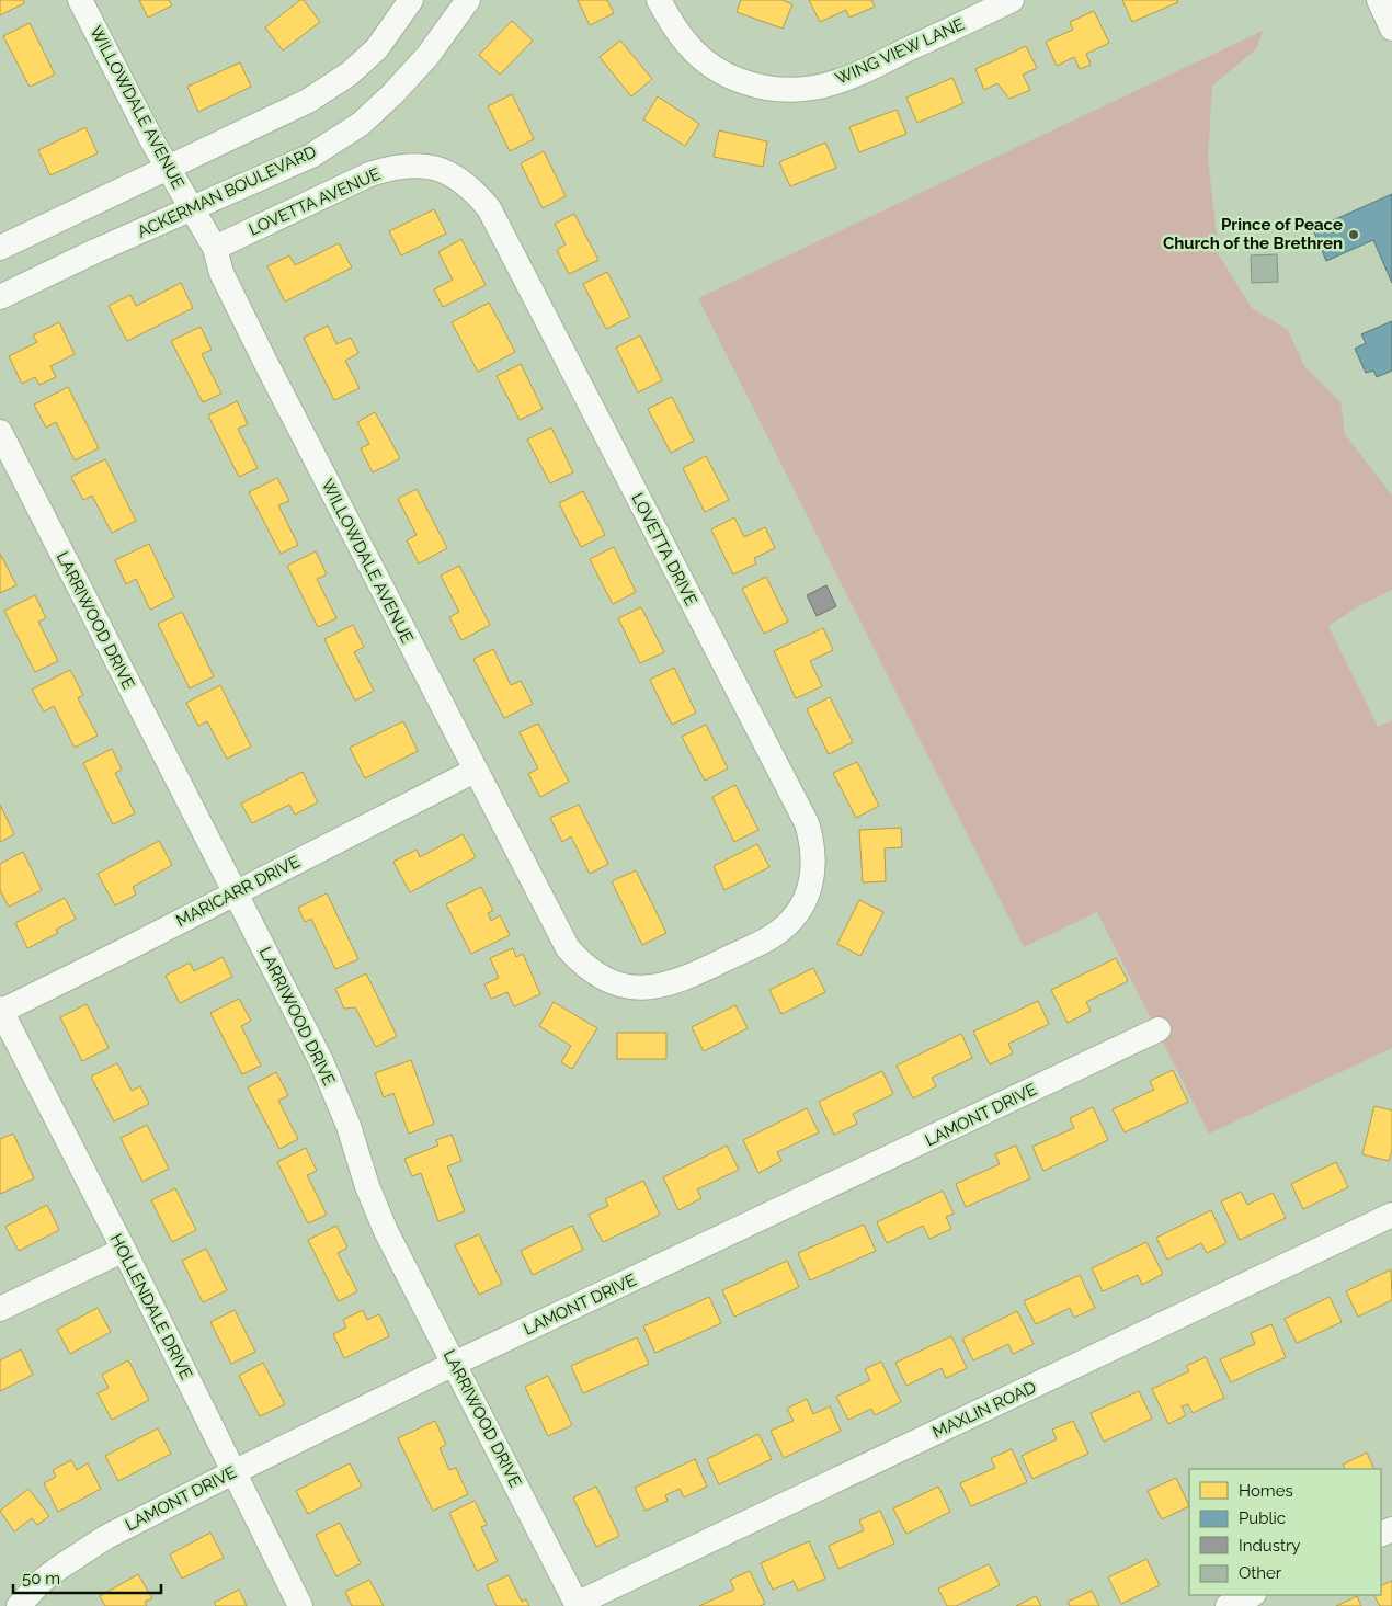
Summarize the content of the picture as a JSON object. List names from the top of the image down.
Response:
{
  "streets": {
    "street": [
      "WING VIEW LANE",
      "WILLOWDALE AVENUE",
      "ACKERMAN BOULEVARD",
      "LOVETTA AVENUE",
      "LOVETTA DRIVE",
      "LARRIWOOD DRIVE",
      "MARICARR DRIVE",
      "LAMONT DRIVE",
      "HOLLENDALE DRIVE",
      "MAXLIN ROAD"
    ]
  },
  "crossings": [
    ["WILLOWDALE AVENUE", "ACKERMAN BOULEVARD"],
    ["WILLOWDALE AVENUE", "LOVETTA AVENUE"],
    ["WILLOWDALE AVENUE", "LOVETTA DRIVE"],
    ["WILLOWDALE AVENUE", "MARICARR DRIVE"],
    ["LOVETTA AVENUE", "LOVETTA DRIVE"],
    ["LARRIWOOD DRIVE", "MARICARR DRIVE"],
    ["LARRIWOOD DRIVE", "LAMONT DRIVE"],
    ["LARRIWOOD DRIVE", "MAXLIN ROAD"],
    ["MARICARR DRIVE", "HOLLENDALE DRIVE"],
    ["LAMONT DRIVE", "HOLLENDALE DRIVE"]
  ],
  "places": ["Prince of Peace Church of the Brethren"],
  "legend": [
    "Homes",
    "Public",
    "Industry",
    "Other"
  ],
  "scale_bar": "50 m"
}
